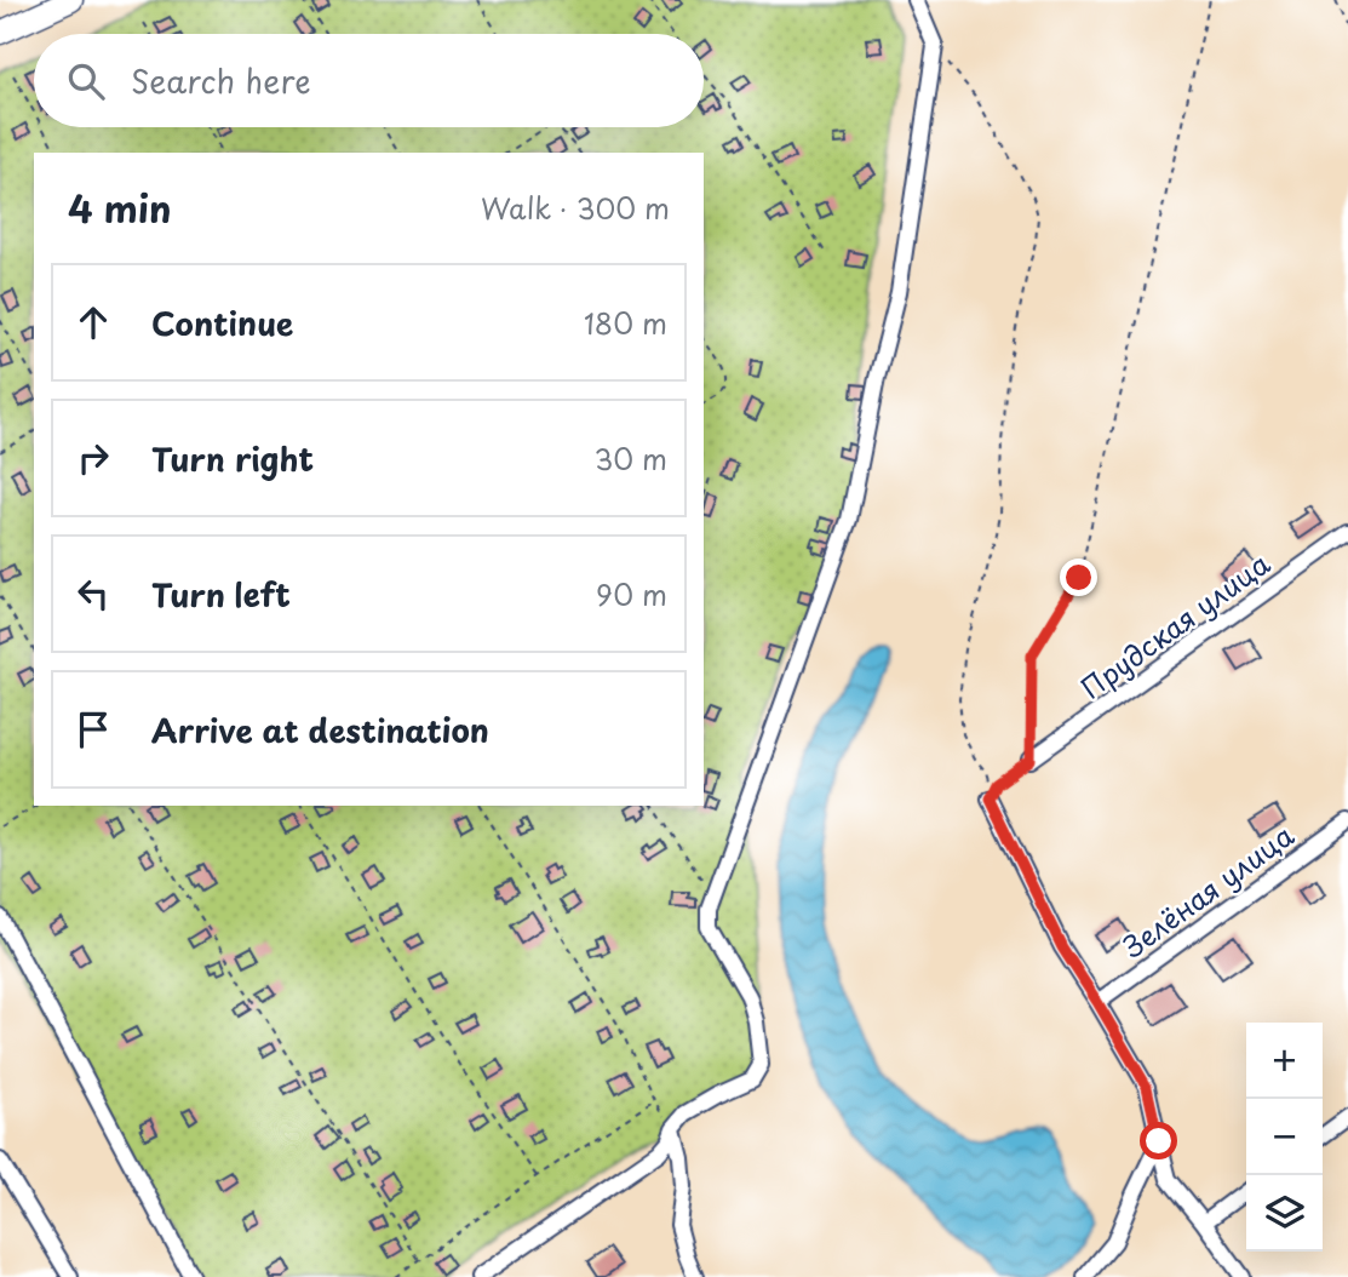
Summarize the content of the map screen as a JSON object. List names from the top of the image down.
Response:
{
  "streets": {
    "street": ["Прудская улица", "Зелёная улица"]
  },
  "page": {
    "search": "Search here",
    "heading": ["4 min", "Walk · 300 m"],
    "list": [
      ["Continue", "180 m"],
      ["Turn right", "30 m"],
      ["Turn left", "90 m"],
      "Arrive at destination"
    ],
    "map_buttons": ["+", "−"]
  }
}
